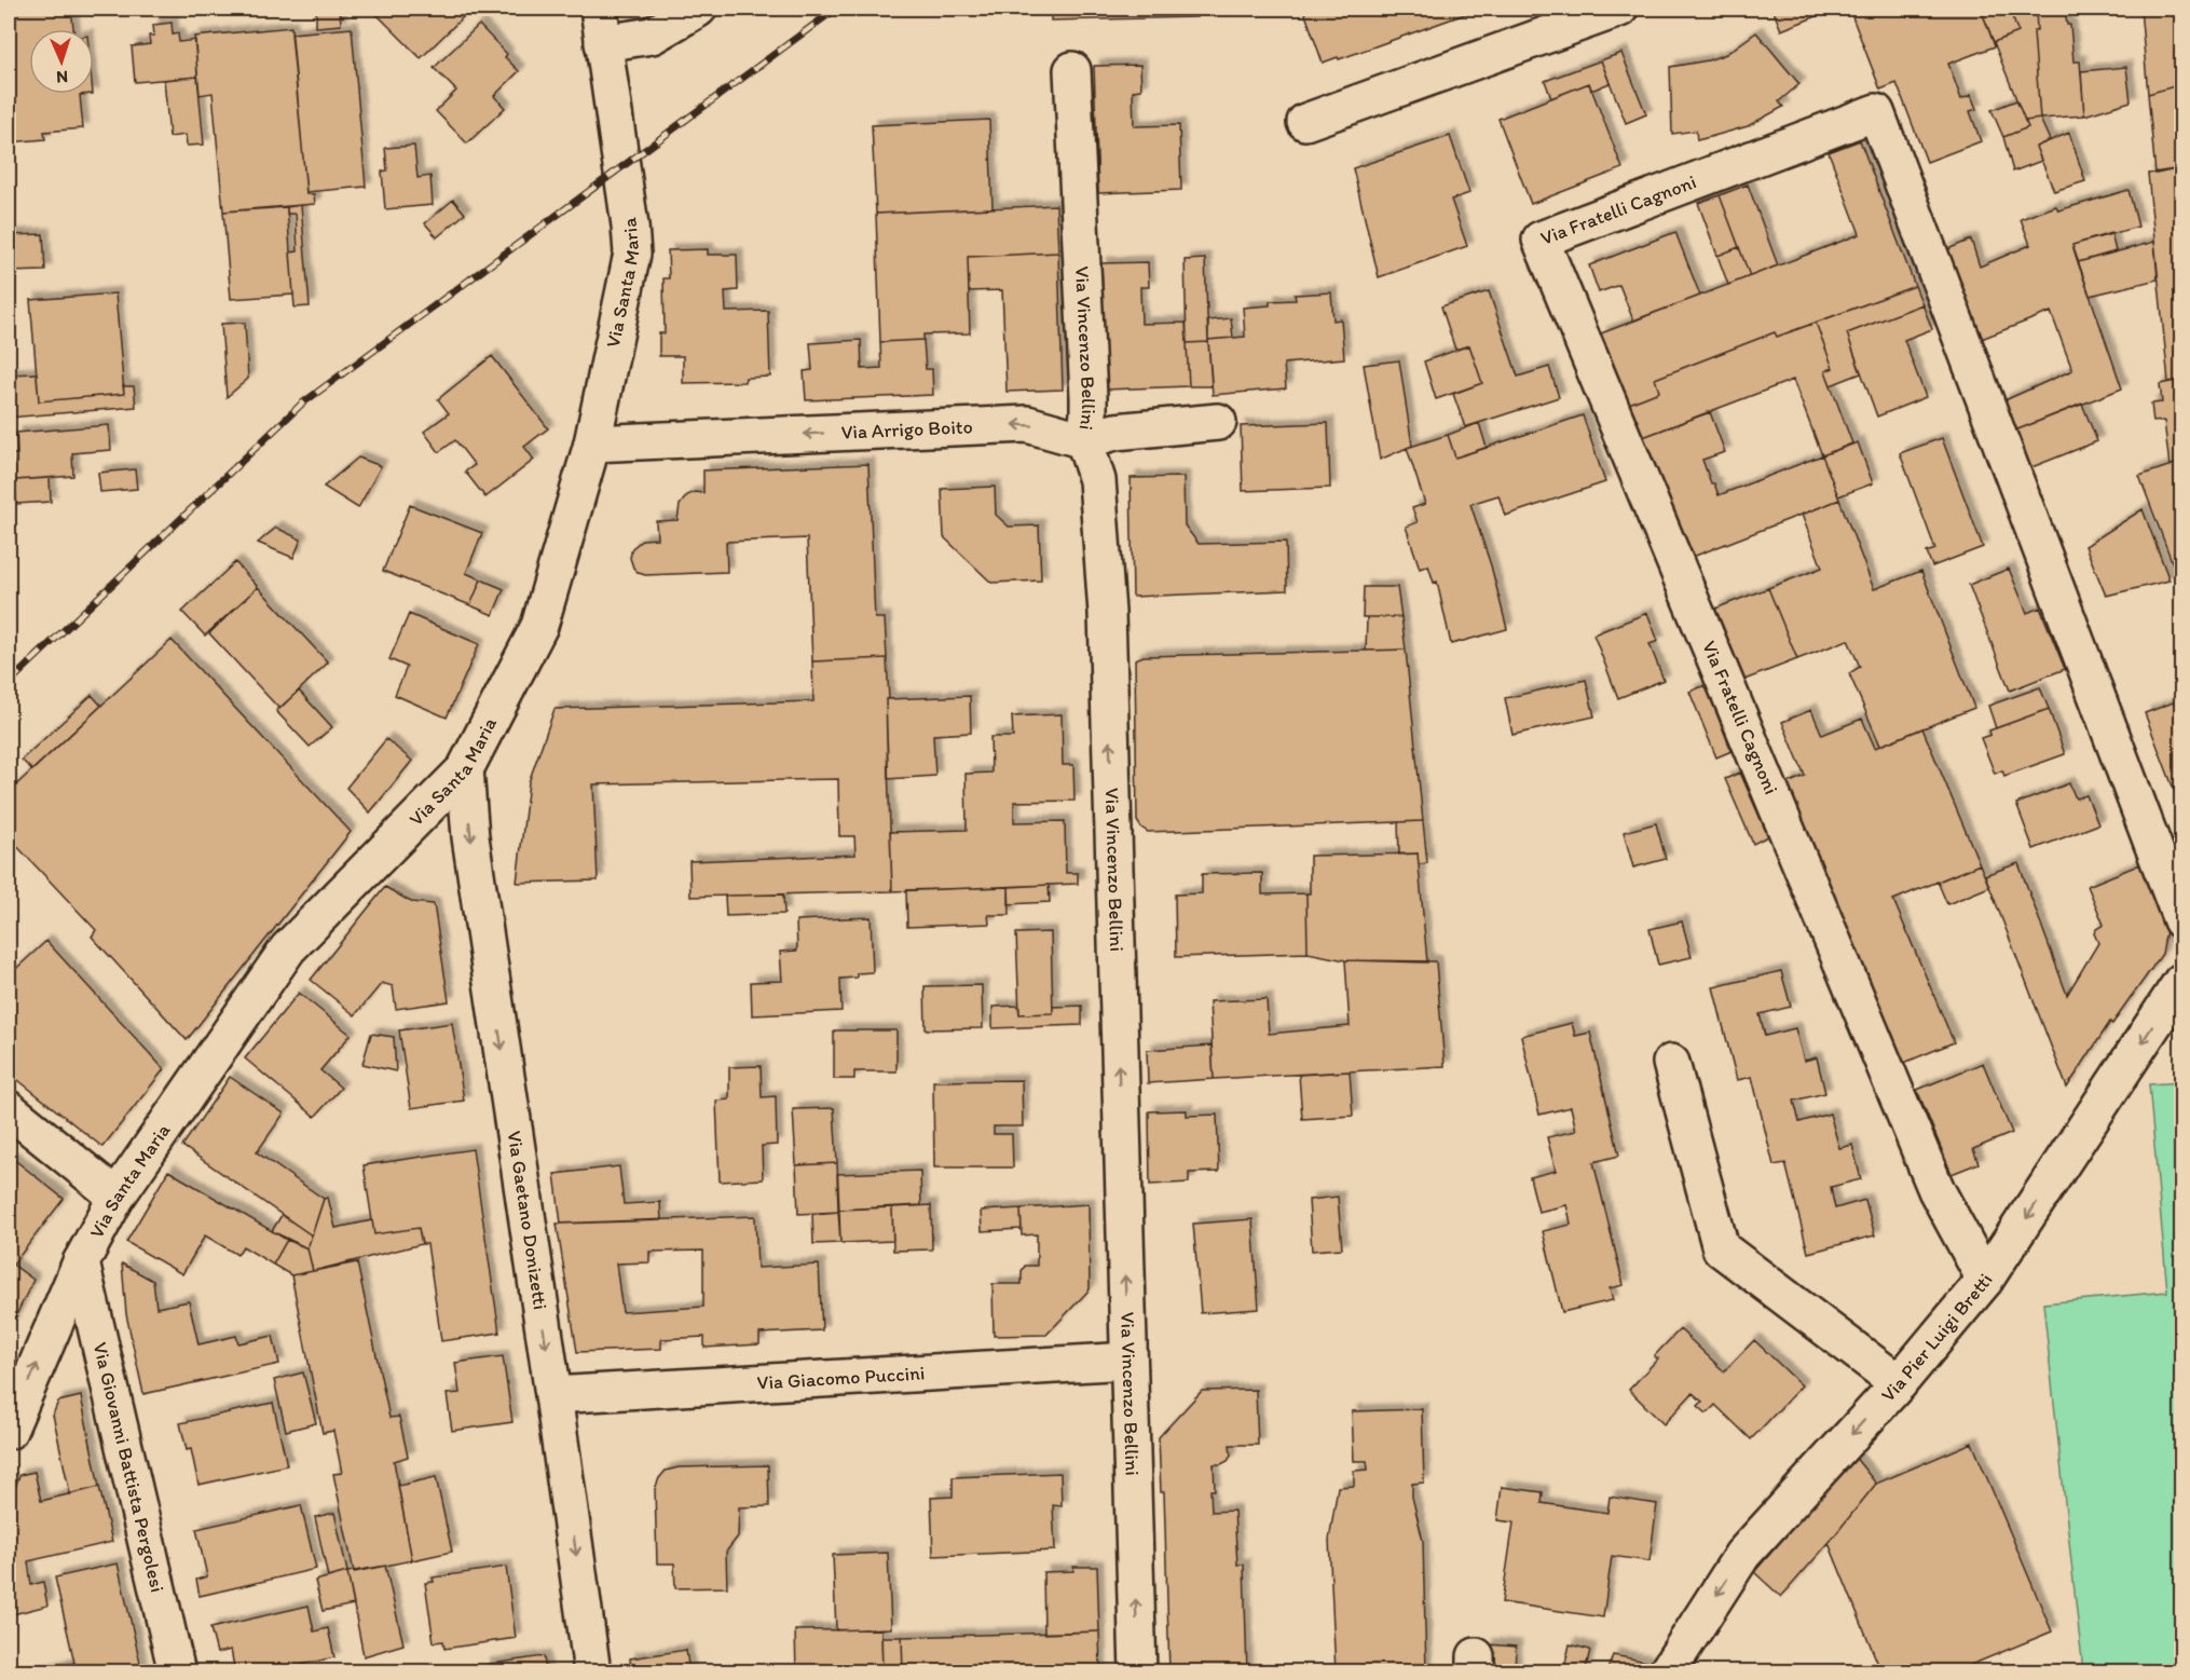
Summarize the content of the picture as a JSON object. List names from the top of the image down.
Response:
{
  "streets": {
    "street": [
      "Via Fratelli Cagnoni",
      "Via Santa Maria",
      "Via Vincenzo Bellini",
      "Via Arrigo Boito",
      "Via Gaetano Donizetti",
      "Via Pier Luigi Bretti",
      "Via Giacomo Puccini",
      "Via Giovanni Battista Pergolesi"
    ]
  },
  "crossings": [
    ["Via Fratelli Cagnoni", "Via Pier Luigi Bretti"],
    ["Via Santa Maria", "Via Arrigo Boito"],
    ["Via Santa Maria", "Via Gaetano Donizetti"],
    ["Via Santa Maria", "Via Giovanni Battista Pergolesi"],
    ["Via Vincenzo Bellini", "Via Arrigo Boito"],
    ["Via Vincenzo Bellini", "Via Giacomo Puccini"],
    ["Via Gaetano Donizetti", "Via Giacomo Puccini"]
  ],
  "one_way": [
    "Via Vincenzo Bellini",
    "Via Arrigo Boito",
    "Via Gaetano Donizetti",
    "Via Pier Luigi Bretti"
  ],
  "north": "bottom"
}
